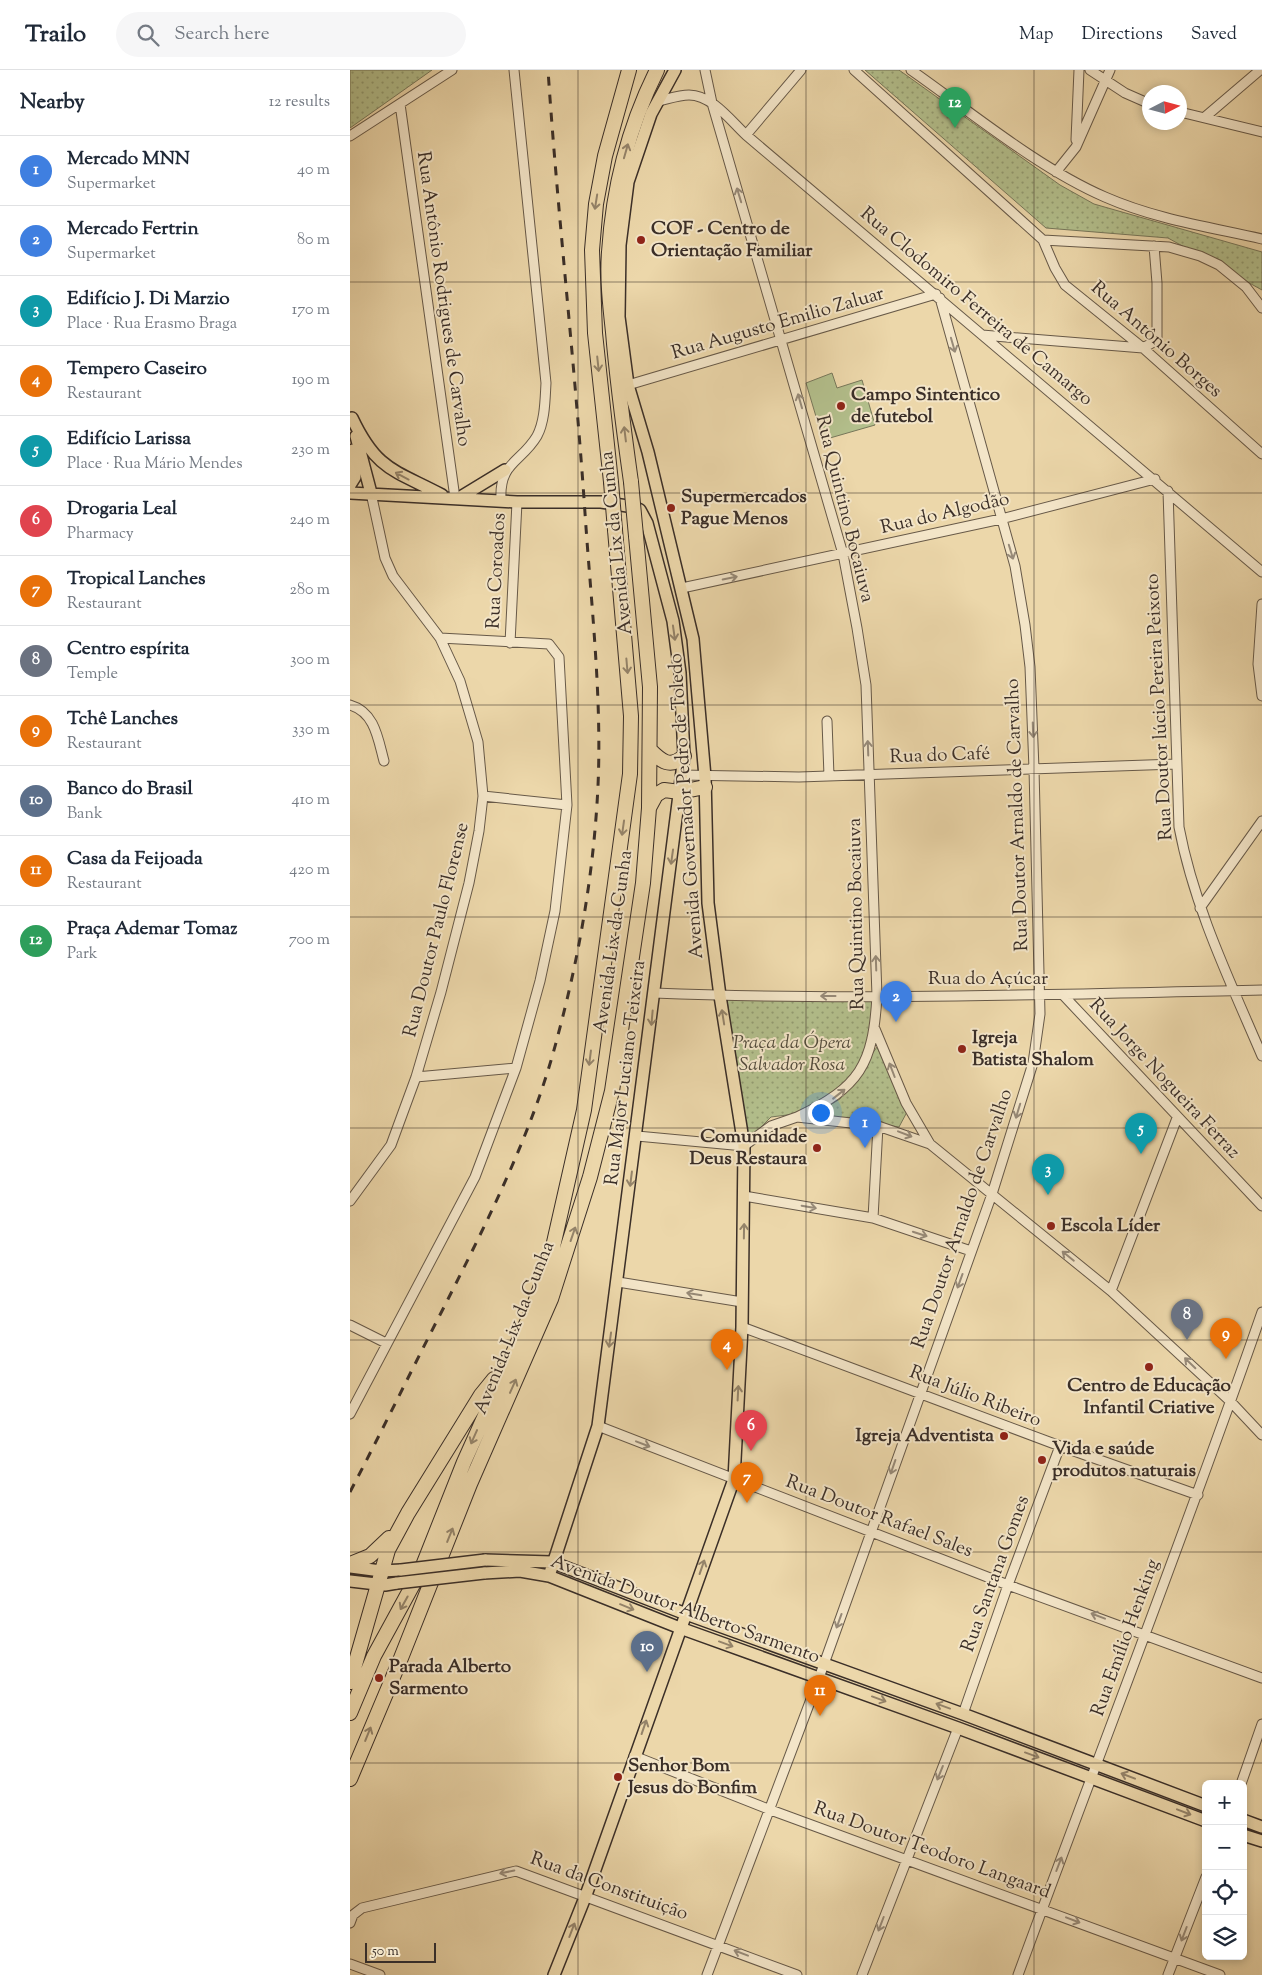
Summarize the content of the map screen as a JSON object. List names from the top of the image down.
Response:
{
  "streets": {
    "highway": ["Avenida Lix da Cunha"],
    "main road": ["Avenida Governador Pedro de Toledo", "Rua Major Luciano Teixeira", "Avenida Doutor Alberto Sarmento"],
    "street": [
      "Rua Antônio Rodrigues de Carvalho",
      "Rua Clodomiro Ferreira de Camargo",
      "Rua Augusto Emilio Zaluar",
      "Rua Antônio Borges",
      "Rua Quintino Bocaiuva",
      "Rua do Algodão",
      "Rua Coroados",
      "Rua Doutor lúcio Pereira Peixoto",
      "Rua do Café",
      "Rua Doutor Arnaldo de Carvalho",
      "Rua Doutor Paulo Florense",
      "Rua do Açúcar",
      "Rua Jorge Nogueira Ferraz",
      "Rua Júlio Ribeiro",
      "Rua Doutor Rafael Sales",
      "Rua Santana Gomes",
      "Rua Emílio Henking",
      "Rua Doutor Teodoro Langaard",
      "Rua da Constituição"
    ]
  },
  "crossings": [
    ["Rua Clodomiro Ferreira de Camargo", "Rua Augusto Emilio Zaluar"],
    ["Rua Clodomiro Ferreira de Camargo", "Rua Quintino Bocaiuva"],
    ["Rua Clodomiro Ferreira de Camargo", "Rua do Algodão"],
    ["Rua Clodomiro Ferreira de Camargo", "Rua Doutor lúcio Pereira Peixoto"],
    ["Rua Clodomiro Ferreira de Camargo", "Avenida Governador Pedro de Toledo"],
    ["Rua Clodomiro Ferreira de Camargo", "Rua Doutor Arnaldo de Carvalho"],
    ["Rua Augusto Emilio Zaluar", "Rua Quintino Bocaiuva"],
    ["Rua Augusto Emilio Zaluar", "Avenida Governador Pedro de Toledo"],
    ["Rua Augusto Emilio Zaluar", "Rua Doutor Arnaldo de Carvalho"],
    ["Rua Quintino Bocaiuva", "Rua do Algodão"],
    ["Rua Quintino Bocaiuva", "Rua do Café"],
    ["Rua Quintino Bocaiuva", "Rua do Açúcar"],
    ["Rua do Algodão", "Avenida Governador Pedro de Toledo"],
    ["Rua do Algodão", "Rua Doutor Arnaldo de Carvalho"],
    ["Rua Coroados", "Rua Major Luciano Teixeira"],
    ["Rua Doutor lúcio Pereira Peixoto", "Rua do Café"],
    ["Rua Doutor lúcio Pereira Peixoto", "Rua do Açúcar"],
    ["Rua do Café", "Avenida Governador Pedro de Toledo"],
    ["Rua do Café", "Rua Doutor Arnaldo de Carvalho"],
    ["Rua do Café", "Rua Major Luciano Teixeira"],
    ["Avenida Governador Pedro de Toledo", "Rua do Açúcar"],
    ["Avenida Governador Pedro de Toledo", "Rua Major Luciano Teixeira"],
    ["Avenida Governador Pedro de Toledo", "Rua Júlio Ribeiro"],
    ["Avenida Governador Pedro de Toledo", "Rua Doutor Rafael Sales"],
    ["Avenida Governador Pedro de Toledo", "Avenida Doutor Alberto Sarmento"],
    ["Avenida Governador Pedro de Toledo", "Rua Doutor Teodoro Langaard"],
    ["Avenida Governador Pedro de Toledo", "Rua da Constituição"],
    ["Rua Doutor Arnaldo de Carvalho", "Rua do Açúcar"],
    ["Rua Doutor Arnaldo de Carvalho", "Rua Júlio Ribeiro"],
    ["Rua Doutor Arnaldo de Carvalho", "Rua Doutor Rafael Sales"],
    ["Rua Doutor Arnaldo de Carvalho", "Avenida Doutor Alberto Sarmento"],
    ["Rua Doutor Arnaldo de Carvalho", "Rua Doutor Teodoro Langaard"],
    ["Rua Doutor Arnaldo de Carvalho", "Rua da Constituição"],
    ["Rua do Açúcar", "Rua Major Luciano Teixeira"],
    ["Rua do Açúcar", "Rua Jorge Nogueira Ferraz"],
    ["Rua Major Luciano Teixeira", "Rua Doutor Rafael Sales"],
    ["Rua Major Luciano Teixeira", "Avenida Doutor Alberto Sarmento"],
    ["Rua Júlio Ribeiro", "Rua Santana Gomes"],
    ["Rua Júlio Ribeiro", "Rua Emílio Henking"],
    ["Rua Doutor Rafael Sales", "Rua Santana Gomes"],
    ["Rua Doutor Rafael Sales", "Rua Emílio Henking"],
    ["Rua Santana Gomes", "Avenida Doutor Alberto Sarmento"],
    ["Avenida Doutor Alberto Sarmento", "Rua Emílio Henking"],
    ["Rua Emílio Henking", "Rua Doutor Teodoro Langaard"]
  ],
  "one_way": [
    "Rua Quintino Bocaiuva",
    "Avenida Governador Pedro de Toledo",
    "Rua Doutor Arnaldo de Carvalho",
    "Rua Major Luciano Teixeira",
    "Rua da Constituição"
  ],
  "parks": ["Praça da Ópera Salvador Rosa"],
  "places": [
    "COF - Centro de Orientação Familiar",
    "Campo Sintentico de futebol",
    "Supermercados Pague Menos",
    "Igreja Batista Shalom",
    "Comunidade Deus Restaura",
    "Escola Líder",
    "Centro de Educação Infantil Criative",
    "Igreja Adventista",
    "Vida e saúde produtos naturais",
    "Parada Alberto Sarmento",
    "Senhor Bom Jesus do Bonfim"
  ],
  "scale_bar": "50 m",
  "north": "right",
  "page": {
    "header": "Trailo",
    "search": "Search here",
    "nav": ["Map", "Directions", "Saved"],
    "heading": ["Nearby", "12 results"],
    "pins": [
      "12",
      "2",
      "1",
      "5",
      "3",
      "8",
      "9",
      "4",
      "6",
      "7",
      "10",
      "11"
    ],
    "list": [
      {
        "mark": "1",
        "name": "Mercado MNN",
        "note": "Supermarket",
        "value": "40 m"
      },
      {
        "mark": "2",
        "name": "Mercado Fertrin",
        "note": "Supermarket",
        "value": "80 m"
      },
      {
        "mark": "3",
        "name": "Edifício J. Di Marzio",
        "note": "Place · Rua Erasmo Braga",
        "value": "170 m"
      },
      {
        "mark": "4",
        "name": "Tempero Caseiro",
        "note": "Restaurant",
        "value": "190 m"
      },
      {
        "mark": "5",
        "name": "Edifício Larissa",
        "note": "Place · Rua Mário Mendes",
        "value": "230 m"
      },
      {
        "mark": "6",
        "name": "Drogaria Leal",
        "note": "Pharmacy",
        "value": "240 m"
      },
      {
        "mark": "7",
        "name": "Tropical Lanches",
        "note": "Restaurant",
        "value": "280 m"
      },
      {
        "mark": "8",
        "name": "Centro espírita",
        "note": "Temple",
        "value": "300 m"
      },
      {
        "mark": "9",
        "name": "Tchê Lanches",
        "note": "Restaurant",
        "value": "330 m"
      },
      {
        "mark": "10",
        "name": "Banco do Brasil",
        "note": "Bank",
        "value": "410 m"
      },
      {
        "mark": "11",
        "name": "Casa da Feijoada",
        "note": "Restaurant",
        "value": "420 m"
      },
      {
        "mark": "12",
        "name": "Praça Ademar Tomaz",
        "note": "Park",
        "value": "700 m"
      }
    ],
    "map_buttons": ["+", "−"],
    "scale": "50 m"
  }
}
